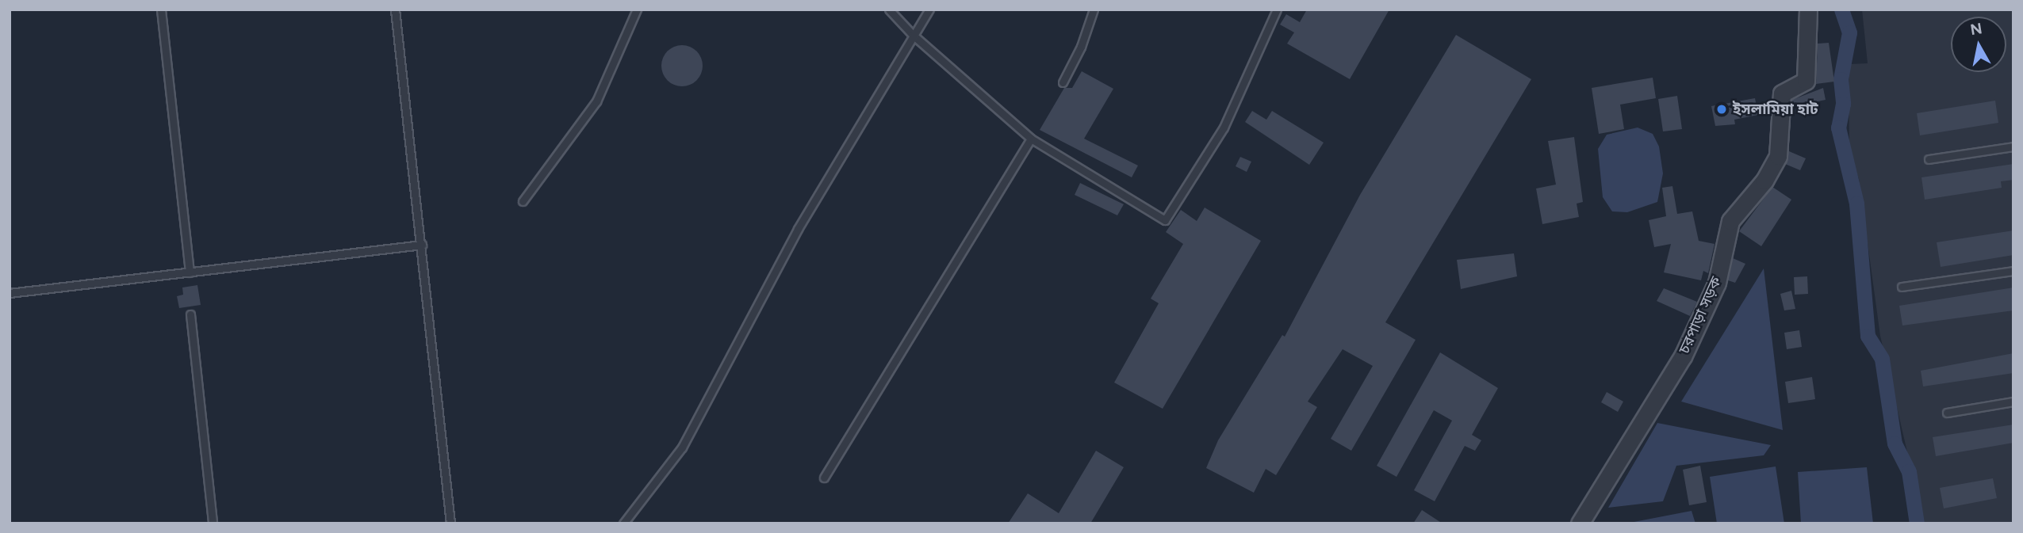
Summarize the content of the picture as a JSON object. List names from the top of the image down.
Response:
{
  "streets": {
    "street": ["চরপাড়া সড়ক"]
  },
  "places": ["ইসলামিয়া হাট"],
  "north": "top"
}
